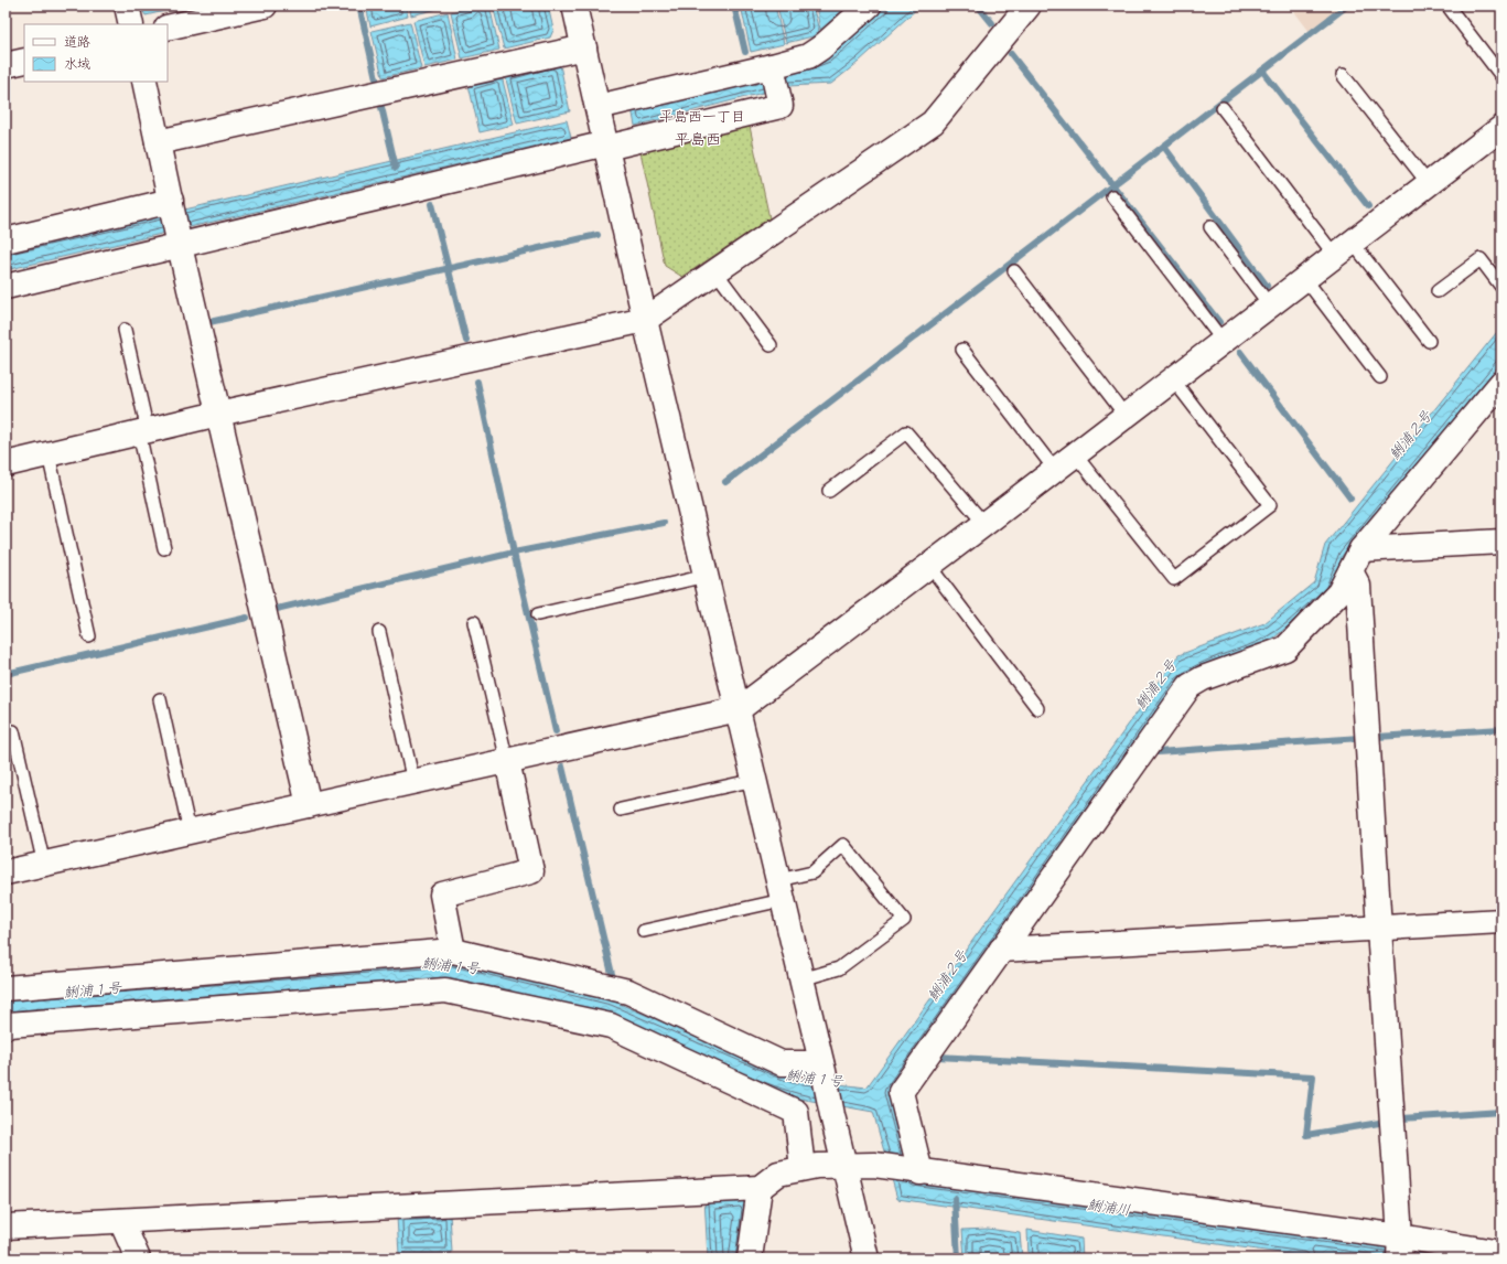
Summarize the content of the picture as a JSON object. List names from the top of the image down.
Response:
{
  "districts": ["平島西一丁目", "平島西"],
  "water": ["鯏浦２号", "鯏浦１号", "鯏浦川"],
  "legend": ["道路", "水域"]
}
